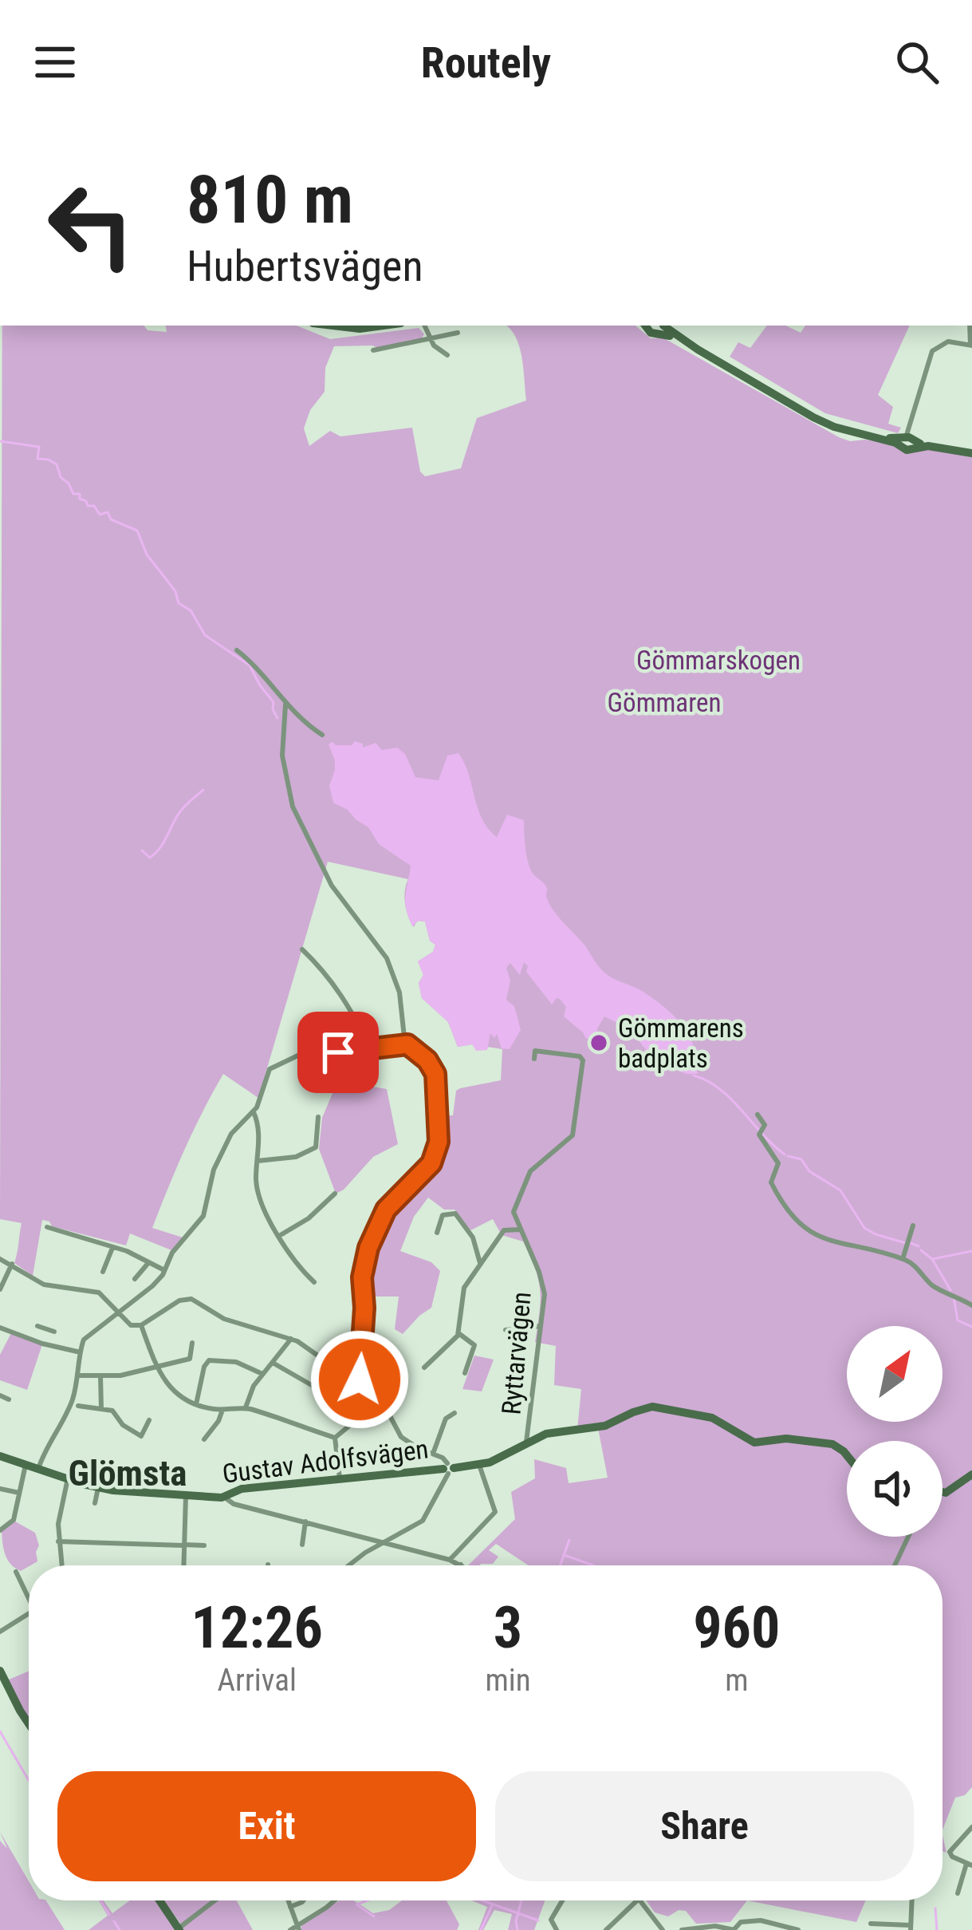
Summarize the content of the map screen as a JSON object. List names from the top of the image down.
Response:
{
  "streets": {
    "street": ["Ryttarvägen", "Gustav Adolfsvägen"]
  },
  "crossings": [
    ["Ryttarvägen", "Gustav Adolfsvägen"]
  ],
  "districts": ["Glömsta"],
  "parks": ["Gömmarskogen", "Gömmaren"],
  "places": ["Gömmarens badplats"],
  "north": "top right",
  "page": {
    "header": "Routely",
    "turn": ["810 m", "Hubertsvägen"],
    "eta": [
      "12:26",
      "Arrival",
      "3",
      "min",
      "960",
      "m"
    ],
    "buttons": ["Exit", "Share"]
  }
}
